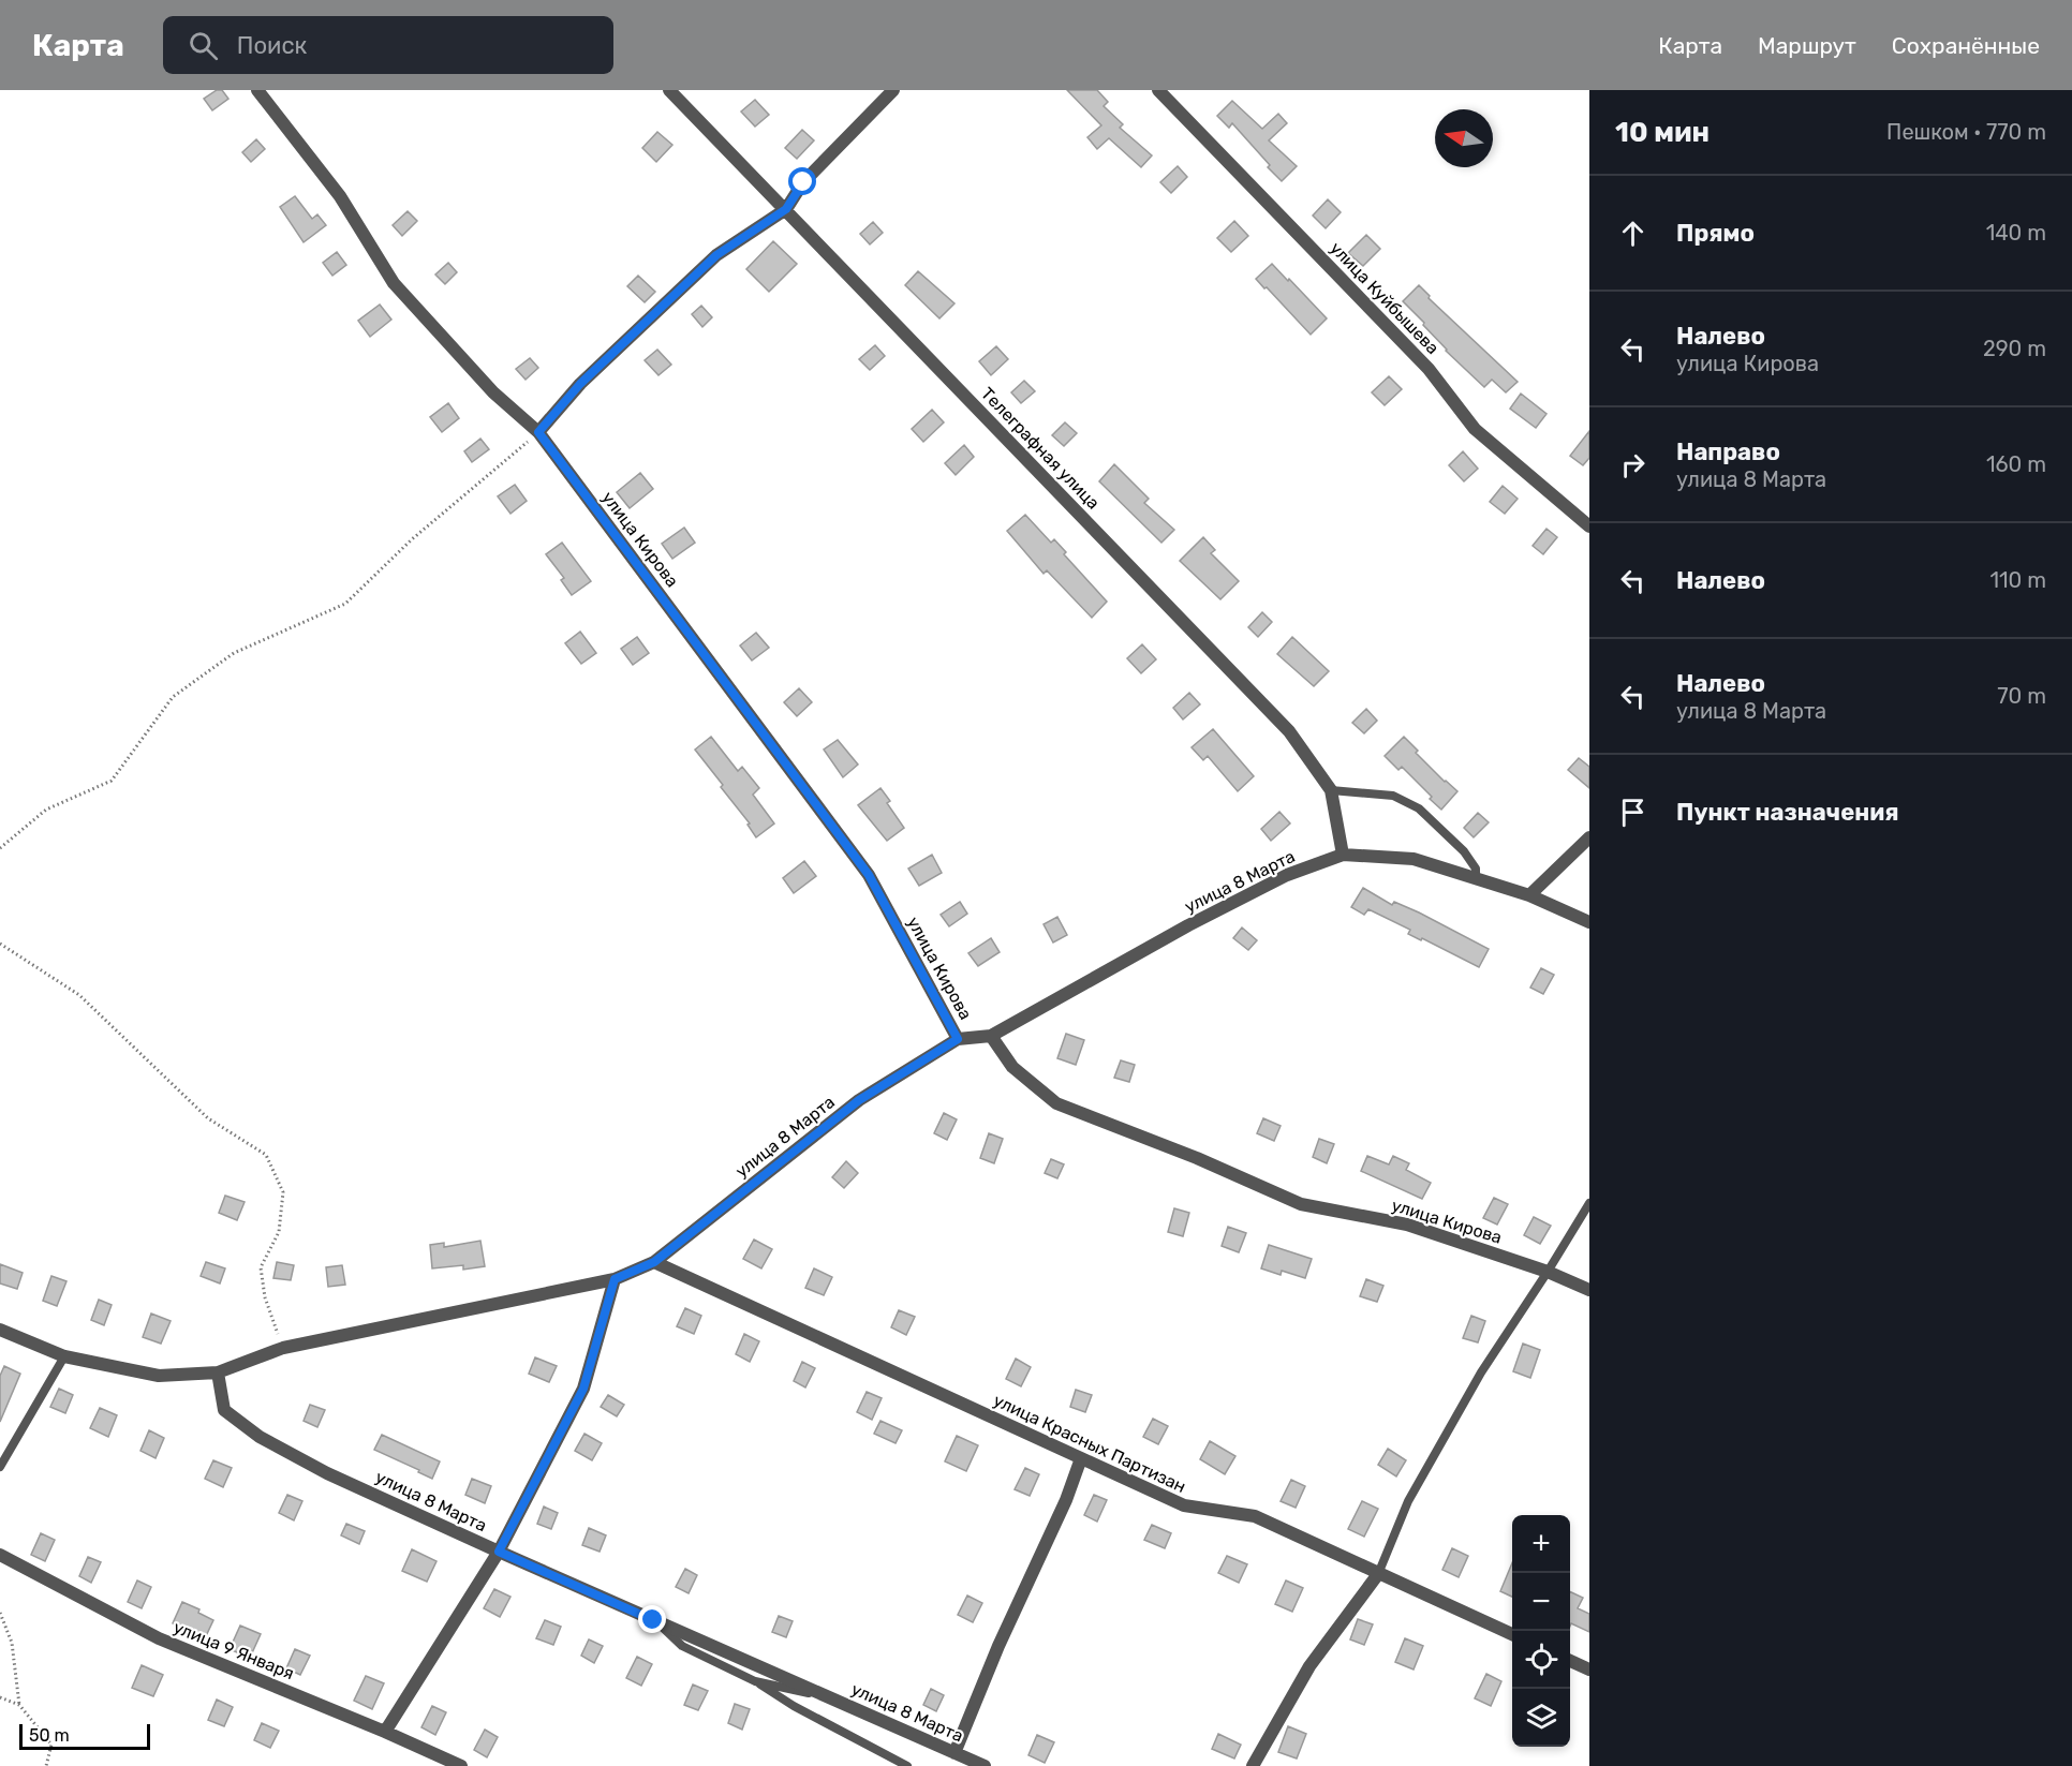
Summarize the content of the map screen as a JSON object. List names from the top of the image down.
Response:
{
  "streets": {
    "street": [
      "улица Куйбышева",
      "Телеграфная улица",
      "улица Кирова",
      "улица 8 Марта",
      "улица Красных Партизан",
      "улица 9 Января"
    ]
  },
  "crossings": [
    ["Телеграфная улица", "улица 8 Марта"],
    ["улица Кирова", "улица 8 Марта"],
    ["улица 8 Марта", "улица Красных Партизан"]
  ],
  "scale_bar": "50 m",
  "north": "left",
  "page": {
    "header": "Карта",
    "search": "Поиск",
    "nav": ["Карта", "Маршрут", "Сохранённые"],
    "heading": ["10 мин", "Пешком · 770 m"],
    "list": [
      ["Прямо", "140 m"],
      ["Налево", "улица Кирова", "290 m"],
      ["Направо", "улица 8 Марта", "160 m"],
      ["Налево", "110 m"],
      ["Налево", "улица 8 Марта", "70 m"],
      "Пункт назначения"
    ],
    "map_buttons": ["+", "−"],
    "scale": "50 m"
  }
}
